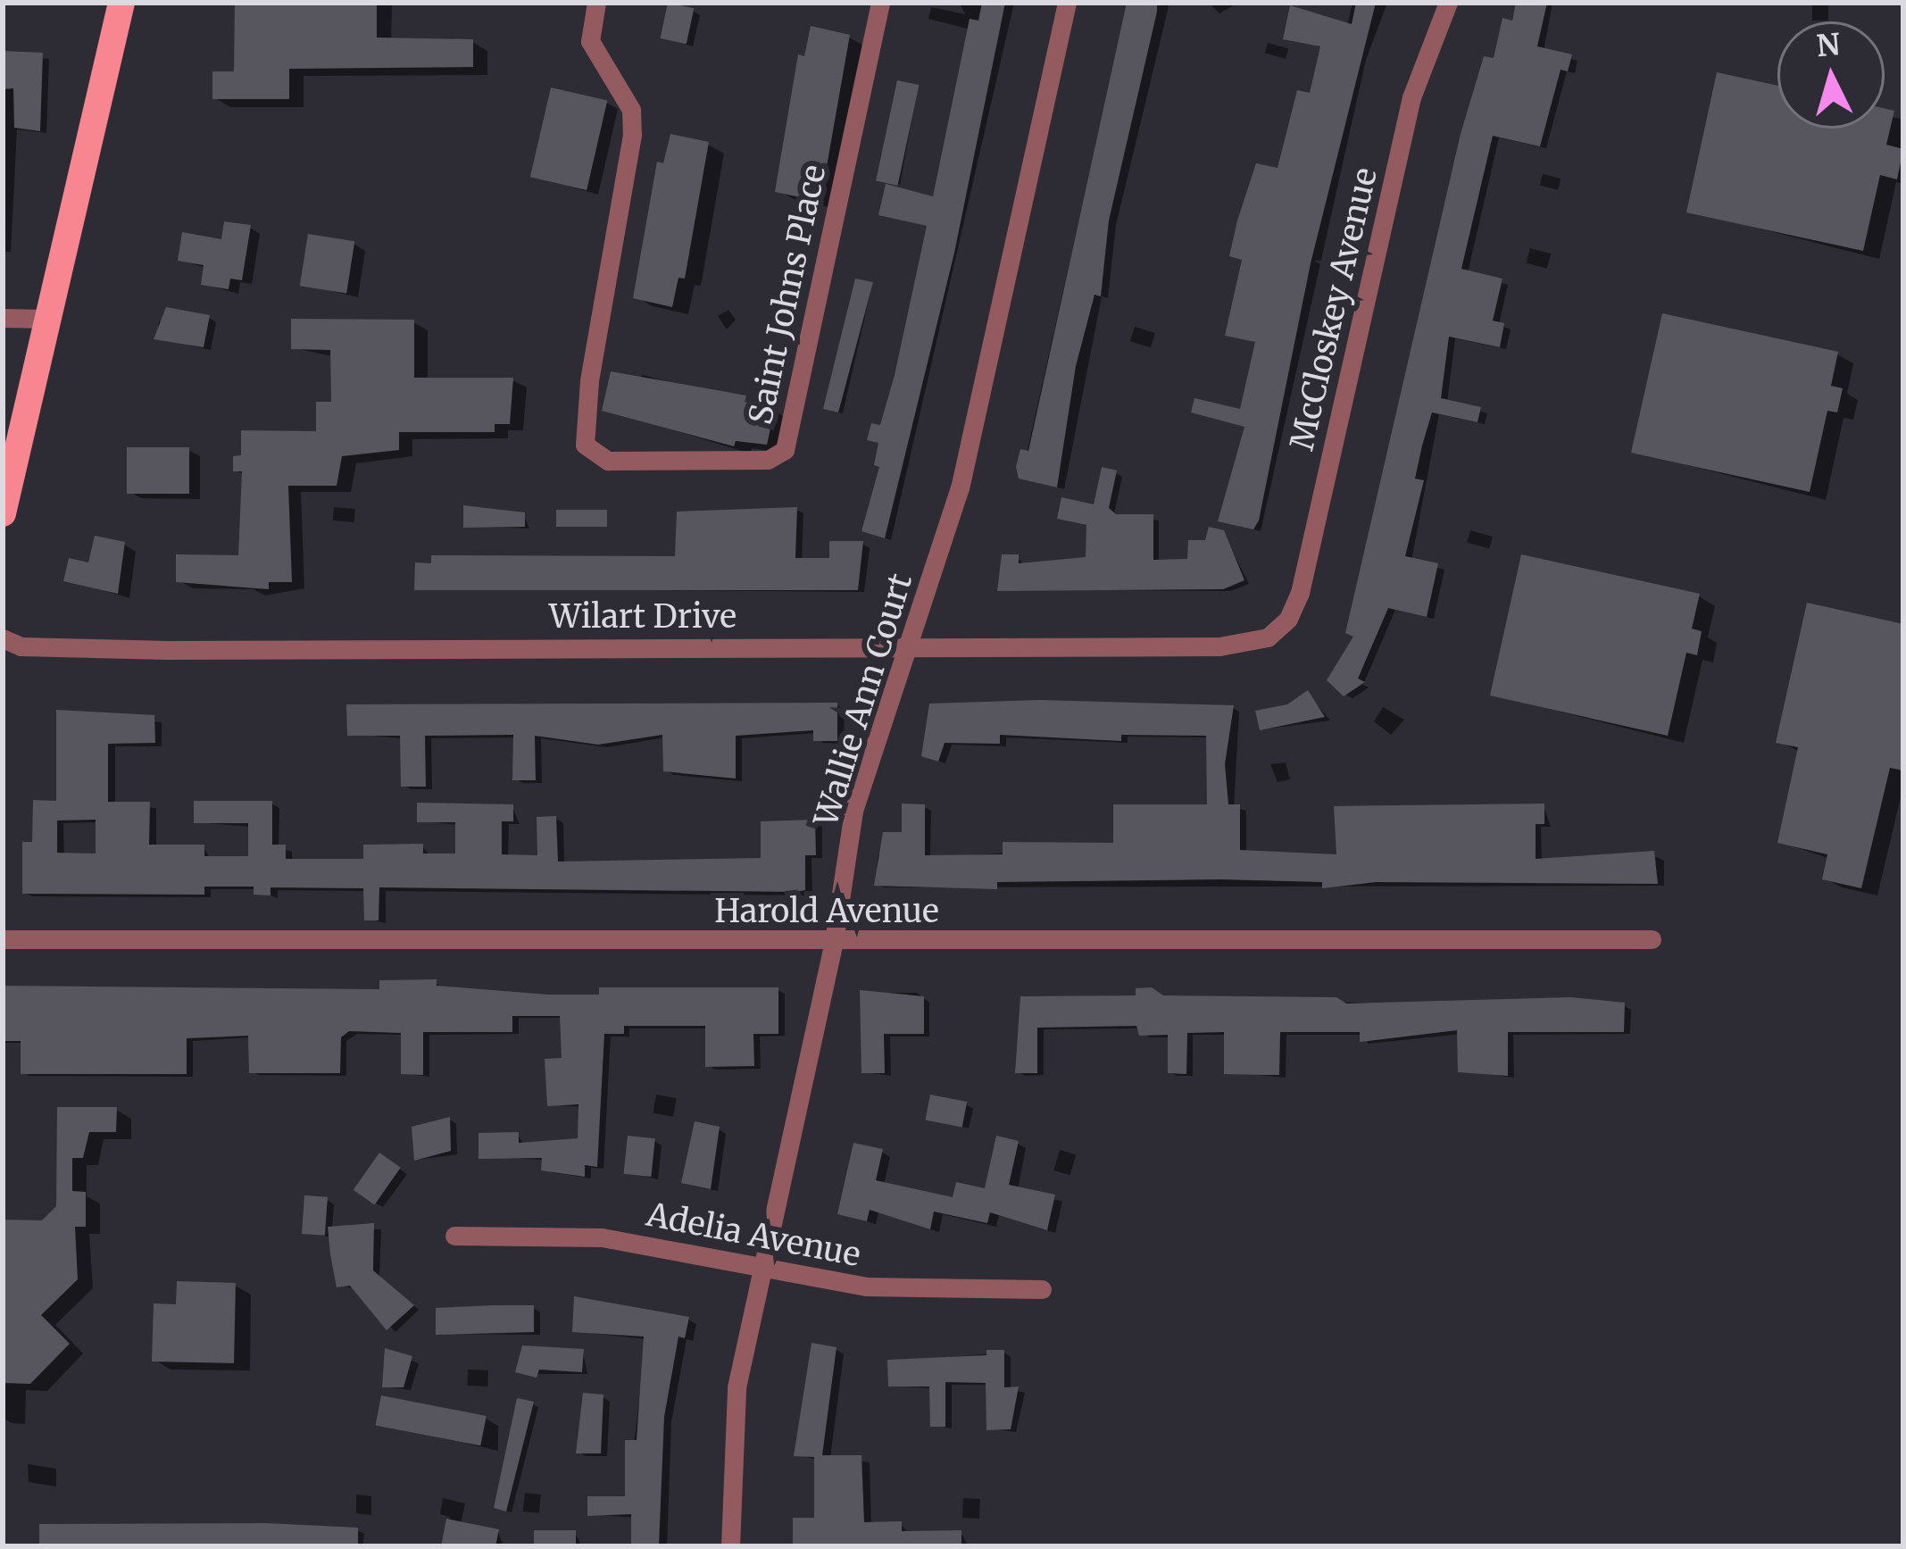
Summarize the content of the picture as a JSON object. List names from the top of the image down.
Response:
{
  "streets": {
    "street": [
      "Saint Johns Place",
      "McCloskey Avenue",
      "Wilart Drive",
      "Wallie Ann Court",
      "Harold Avenue",
      "Adelia Avenue"
    ]
  },
  "crossings": [
    ["McCloskey Avenue", "Wilart Drive"],
    ["Wilart Drive", "Wallie Ann Court"],
    ["Wallie Ann Court", "Harold Avenue"],
    ["Wallie Ann Court", "Adelia Avenue"]
  ],
  "north": "top"
}
